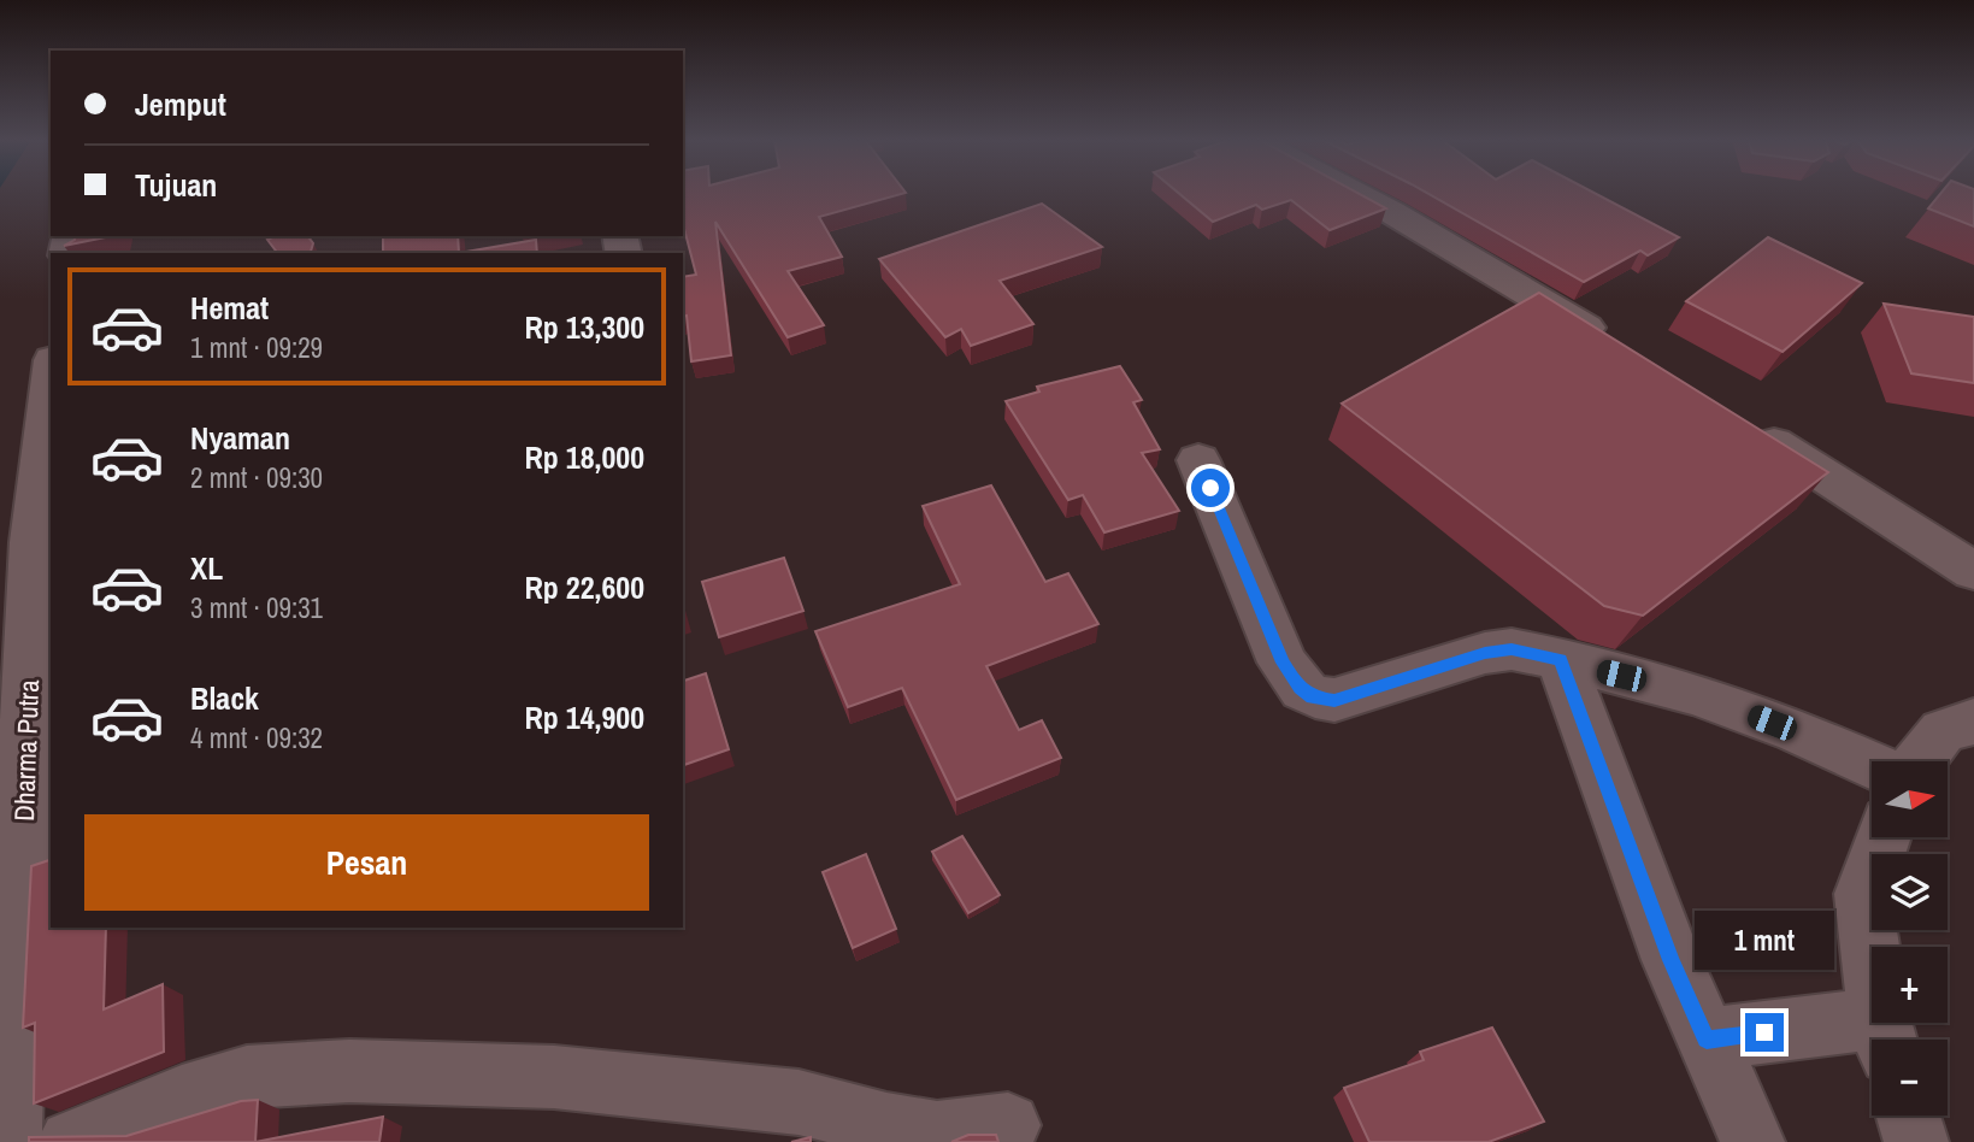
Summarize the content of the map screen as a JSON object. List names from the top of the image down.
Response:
{
  "streets": {
    "street": ["Dharma Putra"]
  },
  "north": "right",
  "page": {
    "banner": ["Jemput", "Tujuan"],
    "list": [
      {
        "name": "Hemat",
        "note": "1 mnt · 09:29",
        "value": "Rp 13,300"
      },
      {
        "name": "Nyaman",
        "note": "2 mnt · 09:30",
        "value": "Rp 18,000"
      },
      {
        "name": "XL",
        "note": "3 mnt · 09:31",
        "value": "Rp 22,600"
      },
      {
        "name": "Black",
        "note": "4 mnt · 09:32",
        "value": "Rp 14,900"
      }
    ],
    "map_buttons": ["+", "−"],
    "buttons": "Pesan",
    "bubble": "1 mnt"
  }
}
